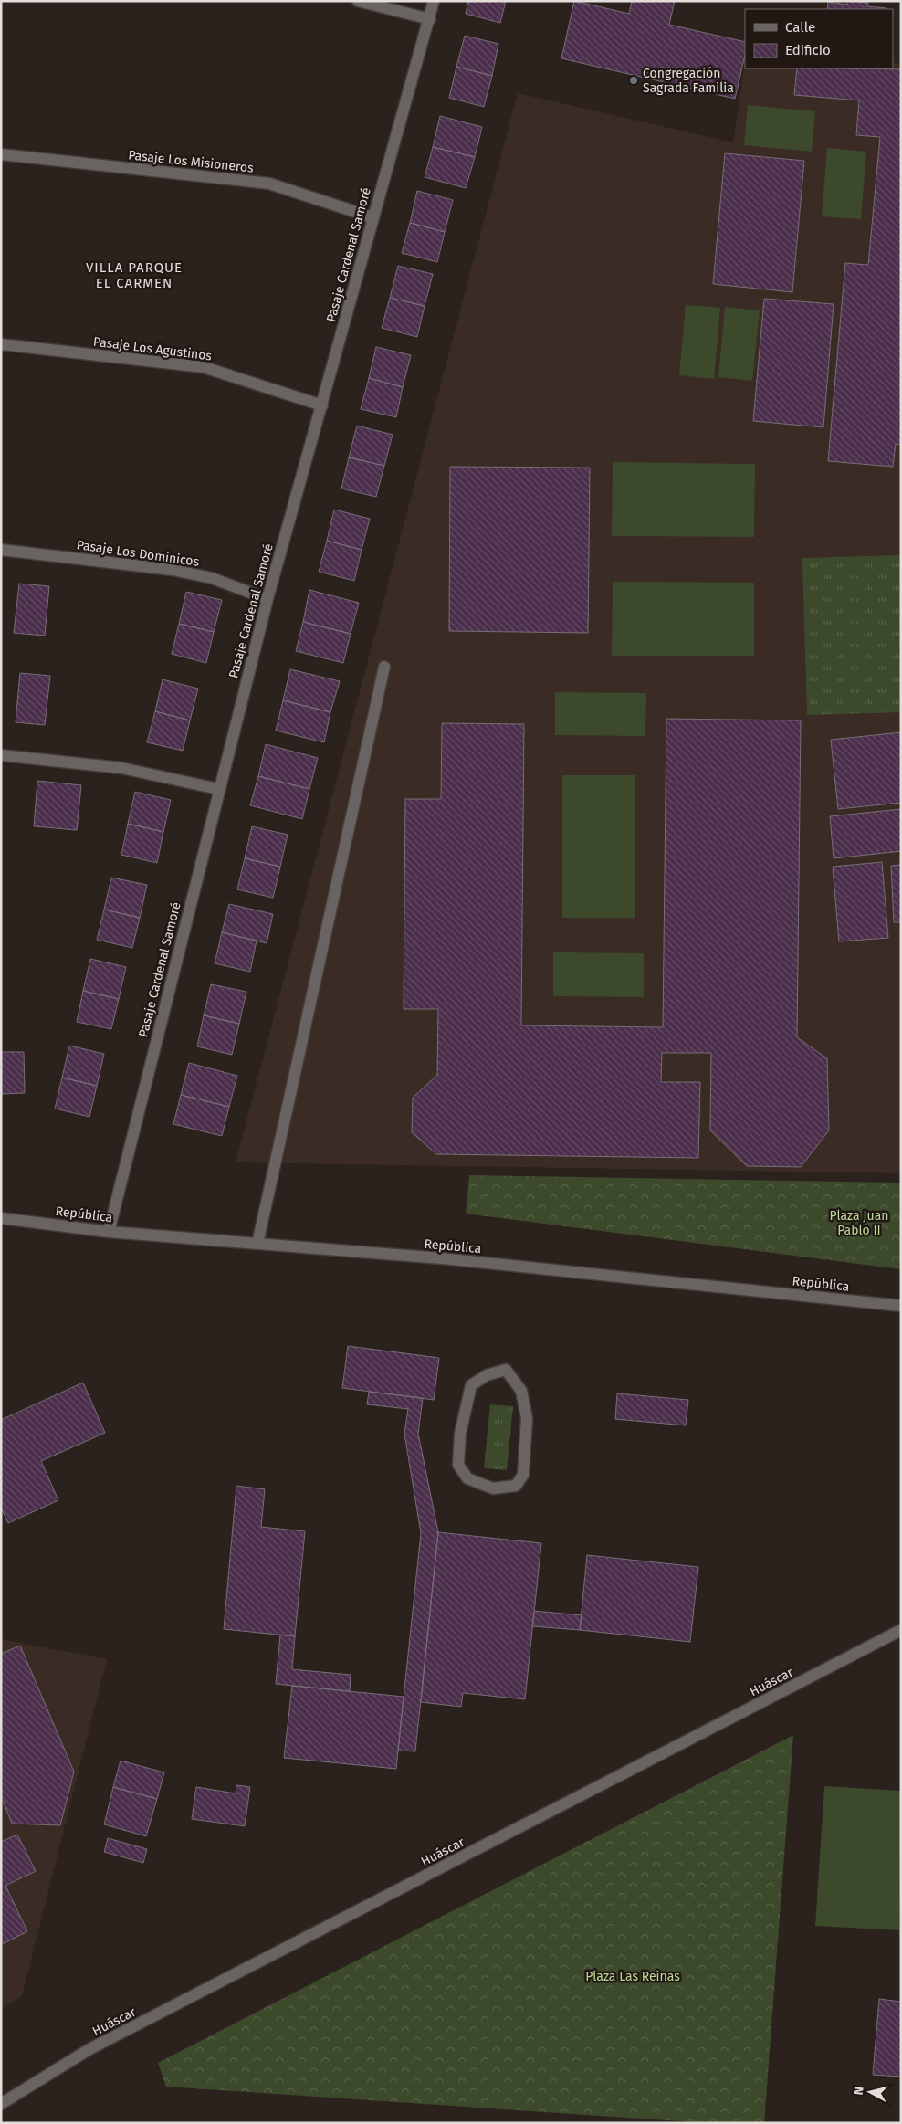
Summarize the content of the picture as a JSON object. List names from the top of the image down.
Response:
{
  "streets": {
    "street": [
      "Pasaje Los Misioneros",
      "Pasaje Cardenal Samoré",
      "Pasaje Los Agustinos",
      "Pasaje Los Dominicos",
      "República",
      "Huáscar"
    ]
  },
  "crossings": [
    ["Pasaje Los Misioneros", "Pasaje Cardenal Samoré"],
    ["Pasaje Cardenal Samoré", "Pasaje Los Agustinos"],
    ["Pasaje Cardenal Samoré", "Pasaje Los Dominicos"],
    ["Pasaje Cardenal Samoré", "República"]
  ],
  "districts": ["VILLA PARQUE EL CARMEN"],
  "parks": ["Plaza Juan Pablo II", "Plaza Las Reinas"],
  "places": ["Congregación Sagrada Familia"],
  "legend": ["Calle", "Edificio"],
  "north": "left"
}
